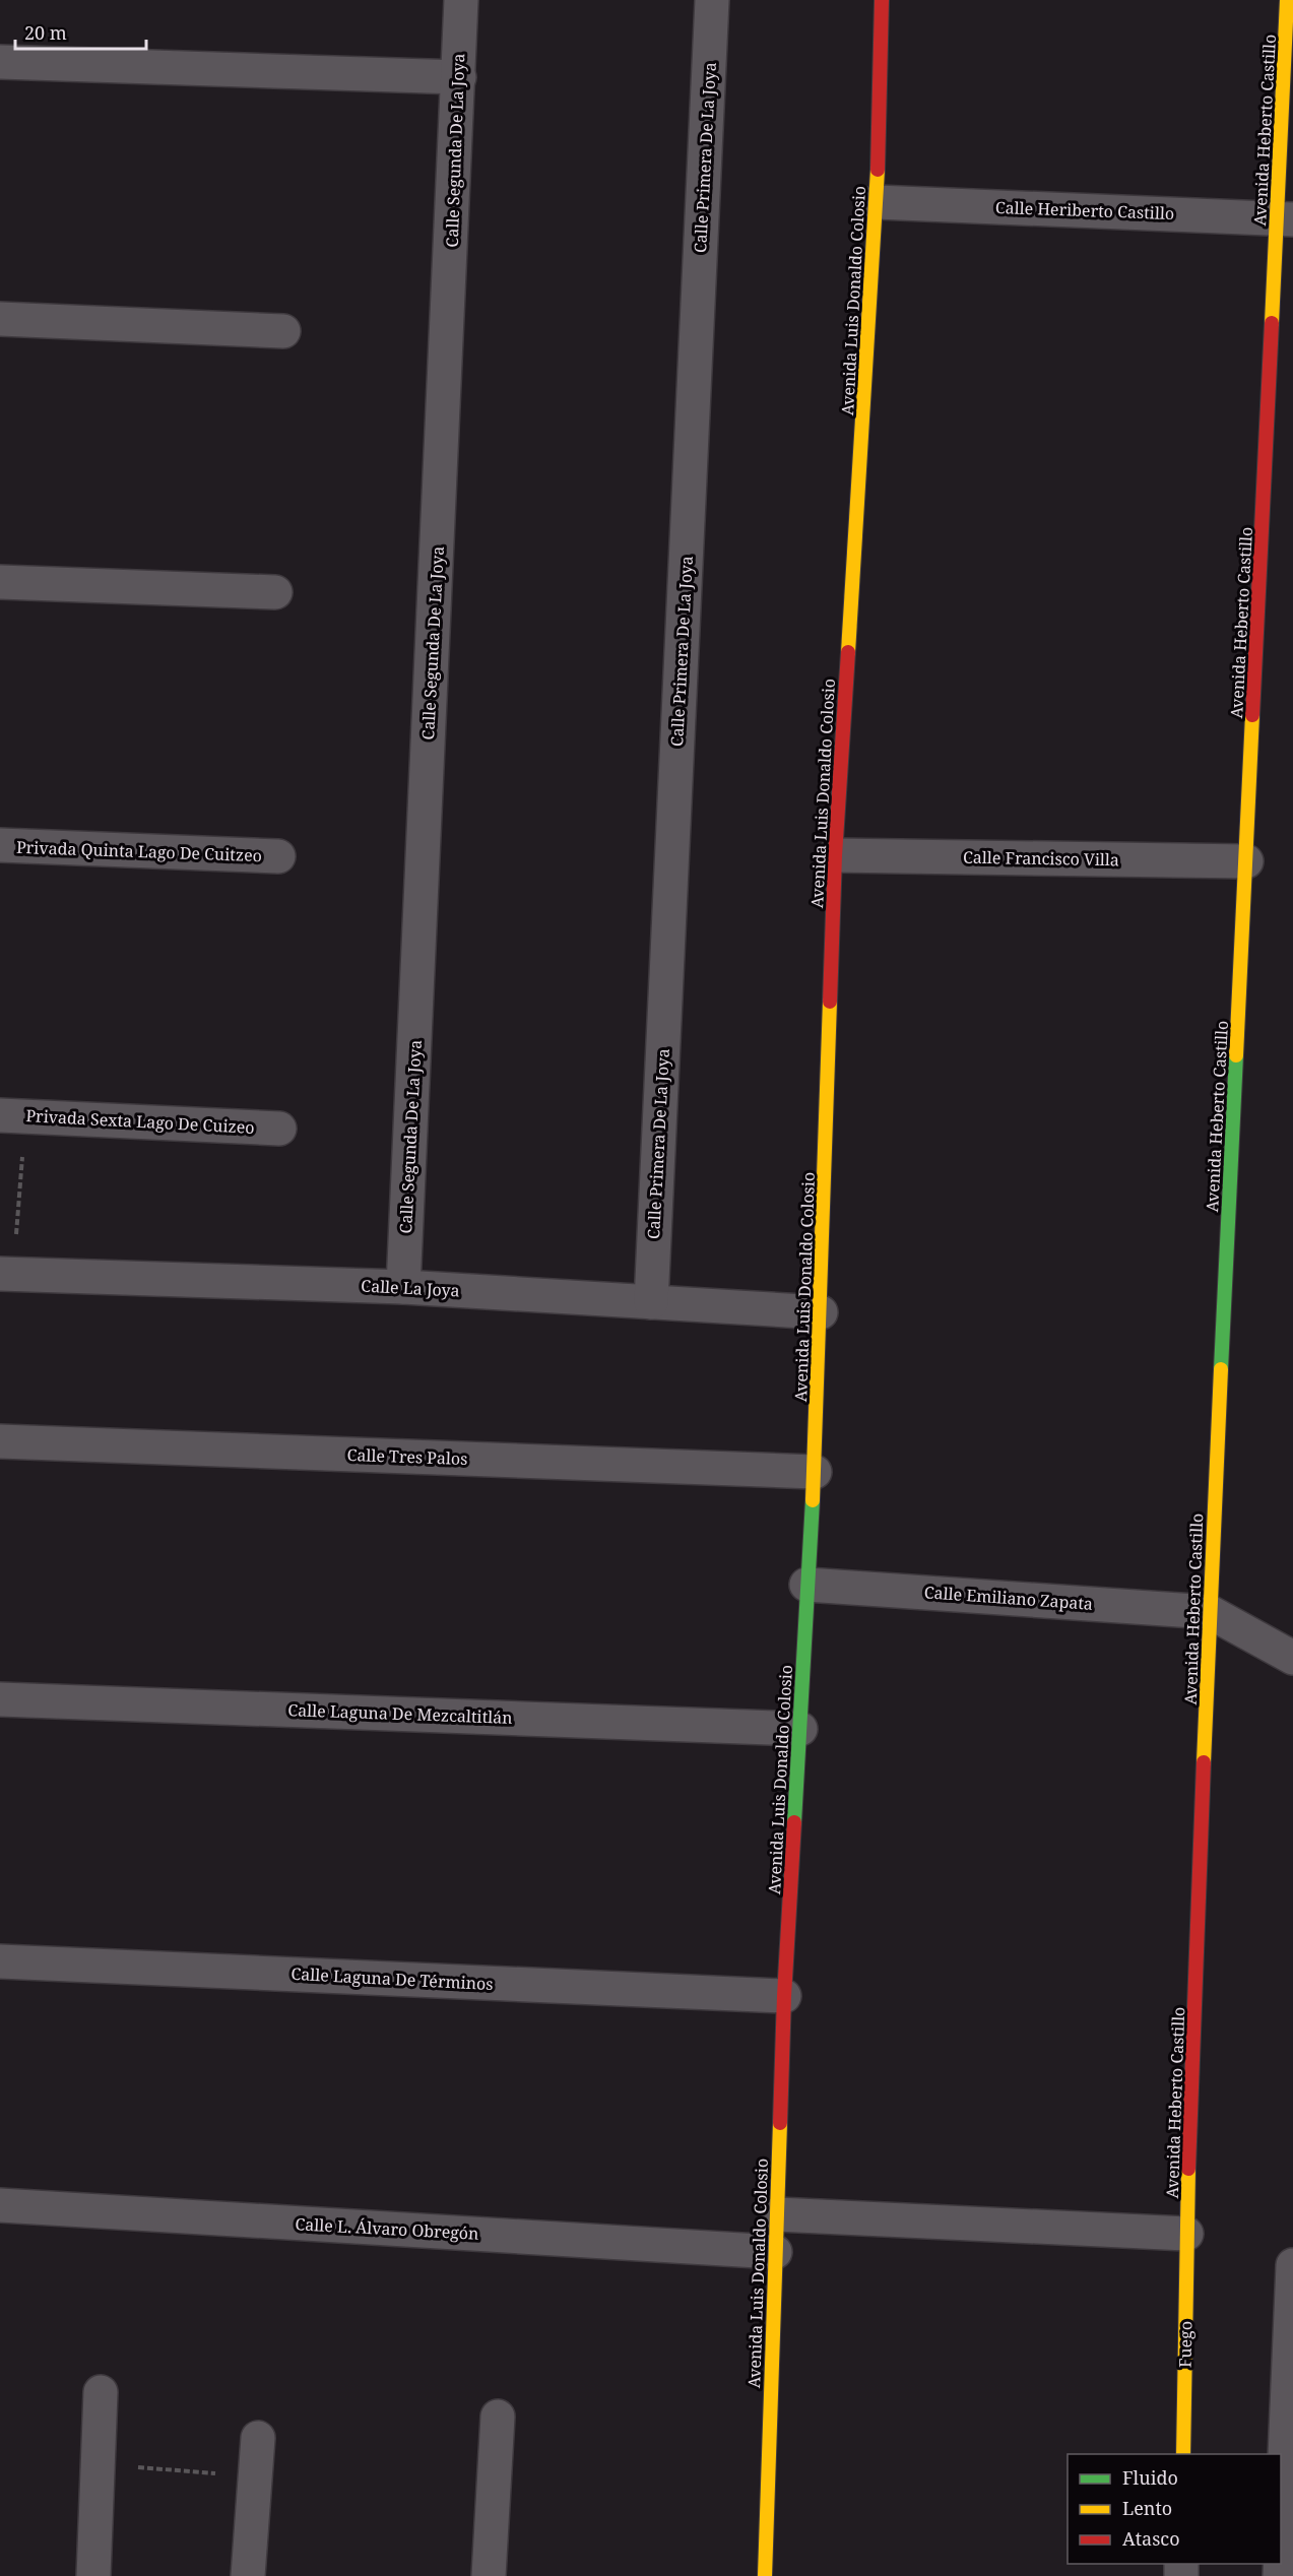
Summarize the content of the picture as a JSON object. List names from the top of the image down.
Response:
{
  "streets": {
    "street": [
      "Avenida Heberto Castillo",
      "Calle Segunda De La Joya",
      "Calle Primera De La Joya",
      "Calle Heriberto Castillo",
      "Avenida Luis Donaldo Colosio",
      "Privada Quinta Lago De Cuitzeo",
      "Calle Francisco Villa",
      "Privada Sexta Lago De Cuizeo",
      "Calle La Joya",
      "Calle Tres Palos",
      "Calle Emiliano Zapata",
      "Calle Laguna De Mezcaltitlán",
      "Calle Laguna De Términos",
      "Calle L. Álvaro Obregón",
      "Fuego"
    ]
  },
  "crossings": [
    ["Avenida Heberto Castillo", "Calle Heriberto Castillo"],
    ["Avenida Heberto Castillo", "Calle Francisco Villa"],
    ["Avenida Heberto Castillo", "Calle Emiliano Zapata"],
    ["Avenida Heberto Castillo", "Fuego"],
    ["Calle Segunda De La Joya", "Calle La Joya"],
    ["Calle Primera De La Joya", "Calle La Joya"],
    ["Calle Heriberto Castillo", "Avenida Luis Donaldo Colosio"],
    ["Avenida Luis Donaldo Colosio", "Calle Francisco Villa"],
    ["Avenida Luis Donaldo Colosio", "Calle La Joya"],
    ["Avenida Luis Donaldo Colosio", "Calle Tres Palos"],
    ["Avenida Luis Donaldo Colosio", "Calle Emiliano Zapata"],
    ["Avenida Luis Donaldo Colosio", "Calle Laguna De Mezcaltitlán"],
    ["Avenida Luis Donaldo Colosio", "Calle Laguna De Términos"],
    ["Avenida Luis Donaldo Colosio", "Calle L. Álvaro Obregón"]
  ],
  "legend": ["Fluido", "Lento", "Atasco"],
  "scale_bar": "20 m"
}
